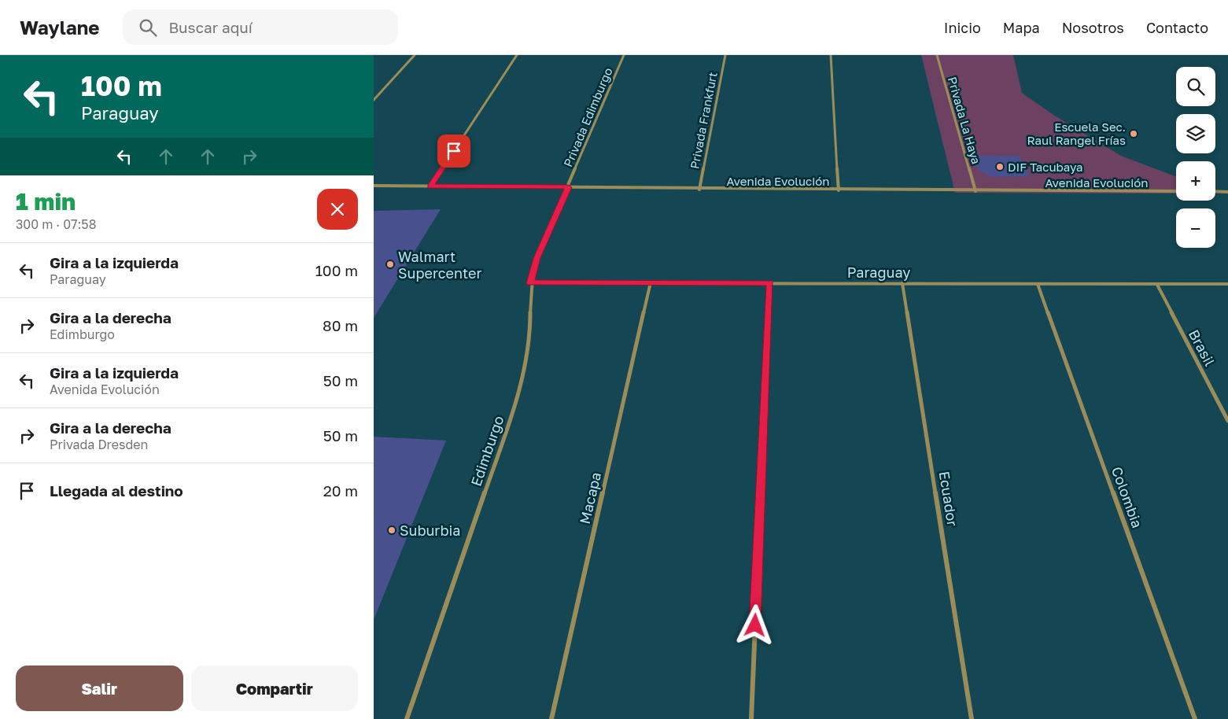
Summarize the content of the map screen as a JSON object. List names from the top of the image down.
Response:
{
  "streets": {
    "street": [
      "Privada Edimburgo",
      "Privada Frankfurt",
      "Privada La Haya",
      "Avenida Evolución",
      "Paraguay",
      "Brasil",
      "Edimburgo",
      "Colombia",
      "Macapa",
      "Ecuador"
    ]
  },
  "crossings": [
    ["Privada Edimburgo", "Avenida Evolución"],
    ["Privada Edimburgo", "Edimburgo"],
    ["Privada Frankfurt", "Avenida Evolución"],
    ["Privada La Haya", "Avenida Evolución"],
    ["Avenida Evolución", "Edimburgo"],
    ["Paraguay", "Brasil"],
    ["Paraguay", "Edimburgo"],
    ["Paraguay", "Colombia"],
    ["Paraguay", "Macapa"],
    ["Paraguay", "Ecuador"]
  ],
  "places": [
    "Escuela Sec. Raul Rangel Frías",
    "DIF Tacubaya",
    "Walmart Supercenter",
    "Suburbia"
  ],
  "page": {
    "header": "Waylane",
    "search": "Buscar aquí",
    "nav": [
      "Inicio",
      "Mapa",
      "Nosotros",
      "Contacto"
    ],
    "turn": ["100 m", "Paraguay"],
    "map_buttons": ["+", "−"],
    "heading": ["1 min", "300 m · 07:58"],
    "list": [
      {
        "name": "Gira a la izquierda",
        "note": "Paraguay",
        "value": "100 m"
      },
      {
        "name": "Gira a la derecha",
        "note": "Edimburgo",
        "value": "80 m"
      },
      {
        "name": "Gira a la izquierda",
        "note": "Avenida Evolución",
        "value": "50 m"
      },
      {
        "name": "Gira a la derecha",
        "note": "Privada Dresden",
        "value": "50 m"
      },
      {
        "name": "Llegada al destino",
        "value": "20 m"
      }
    ],
    "buttons": ["Salir", "Compartir"]
  }
}
